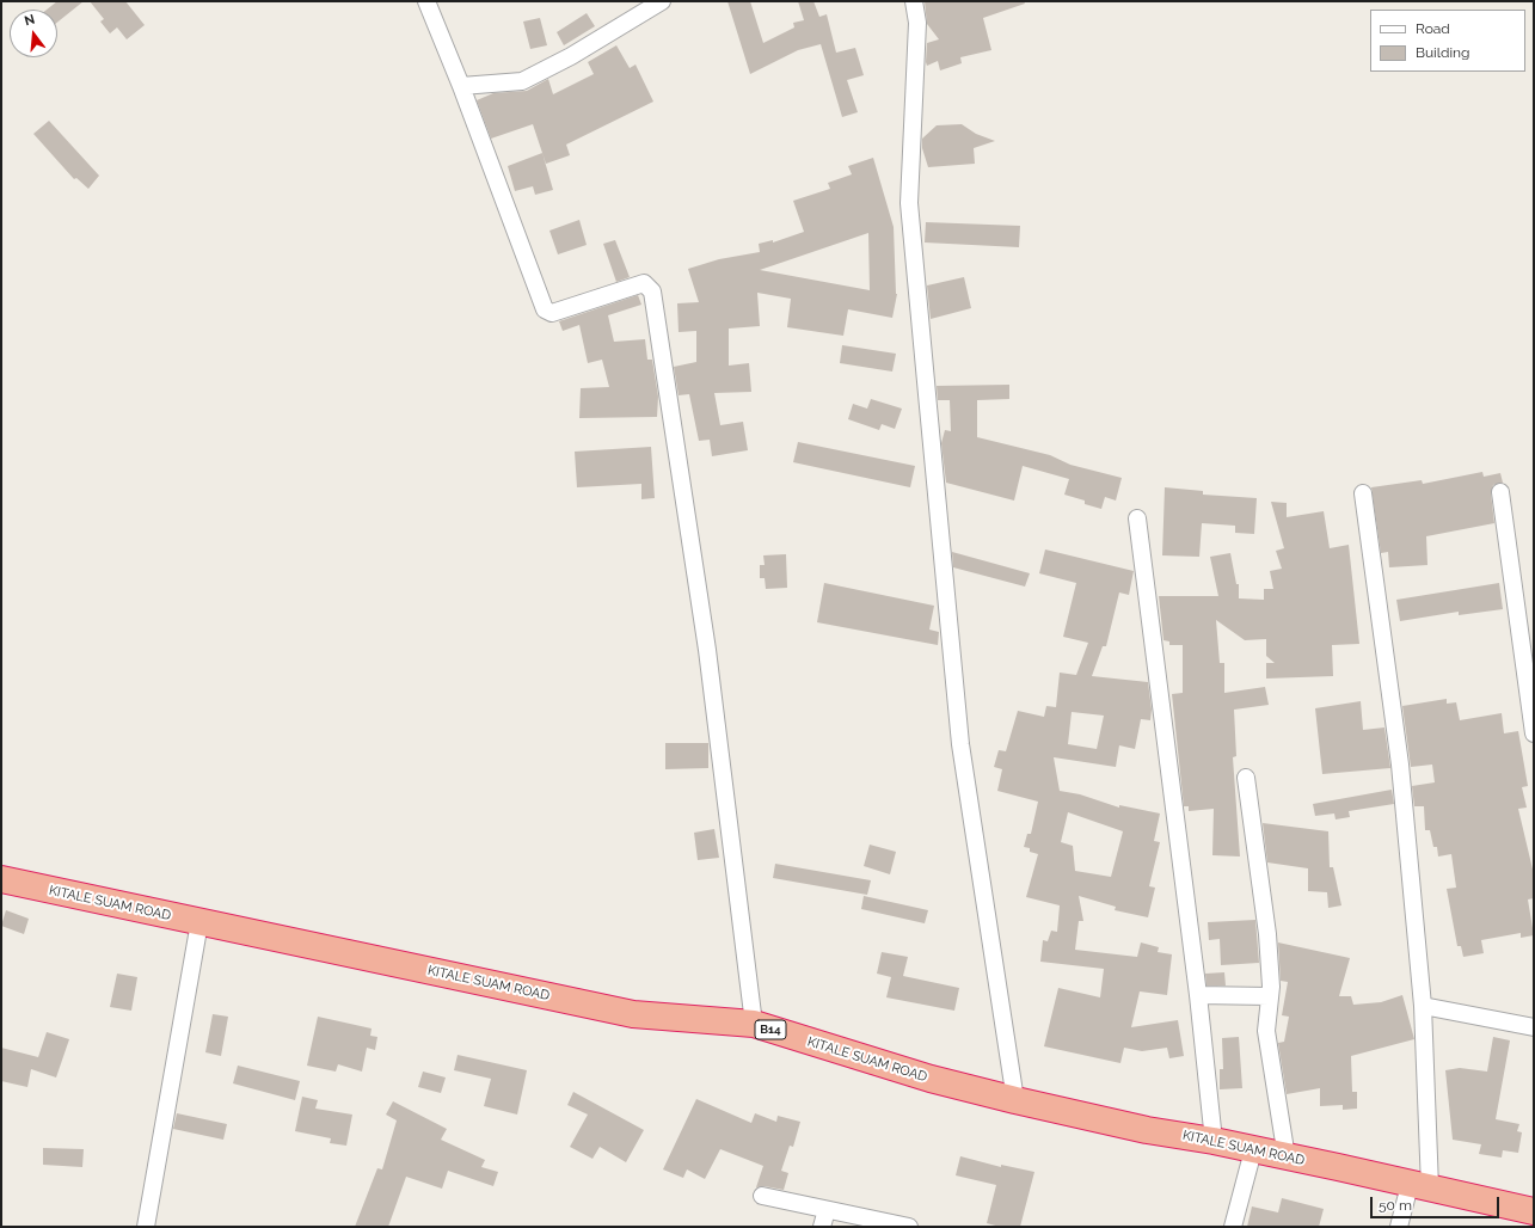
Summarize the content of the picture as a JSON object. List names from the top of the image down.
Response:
{
  "streets": {
    "highway": ["KITALE SUAM ROAD", "B14"]
  },
  "legend": ["Road", "Building"],
  "scale_bar": "50 m",
  "north": "top"
}
